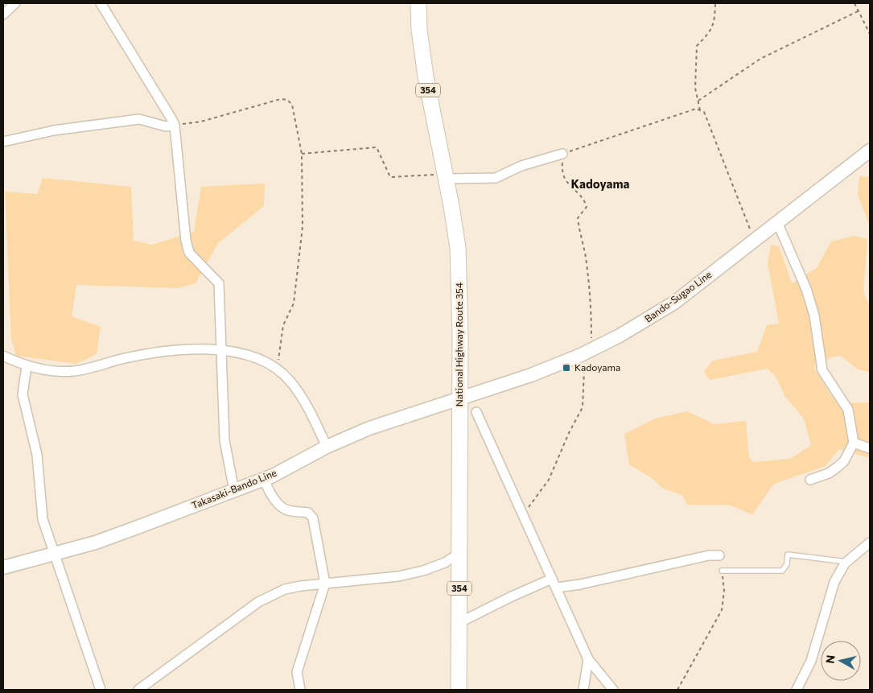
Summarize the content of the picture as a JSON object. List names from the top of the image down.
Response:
{
  "streets": {
    "highway": ["354", "National Highway Route 354"],
    "main road": ["Bando-Sugao Line", "Takasaki-Bando Line"]
  },
  "crossings": [
    ["Bando-Sugao Line", "National Highway Route 354"],
    ["Bando-Sugao Line", "Takasaki-Bando Line"],
    ["National Highway Route 354", "Takasaki-Bando Line"]
  ],
  "districts": ["Kadoyama"],
  "places": {
    "transit": ["Kadoyama"]
  },
  "north": "left"
}
